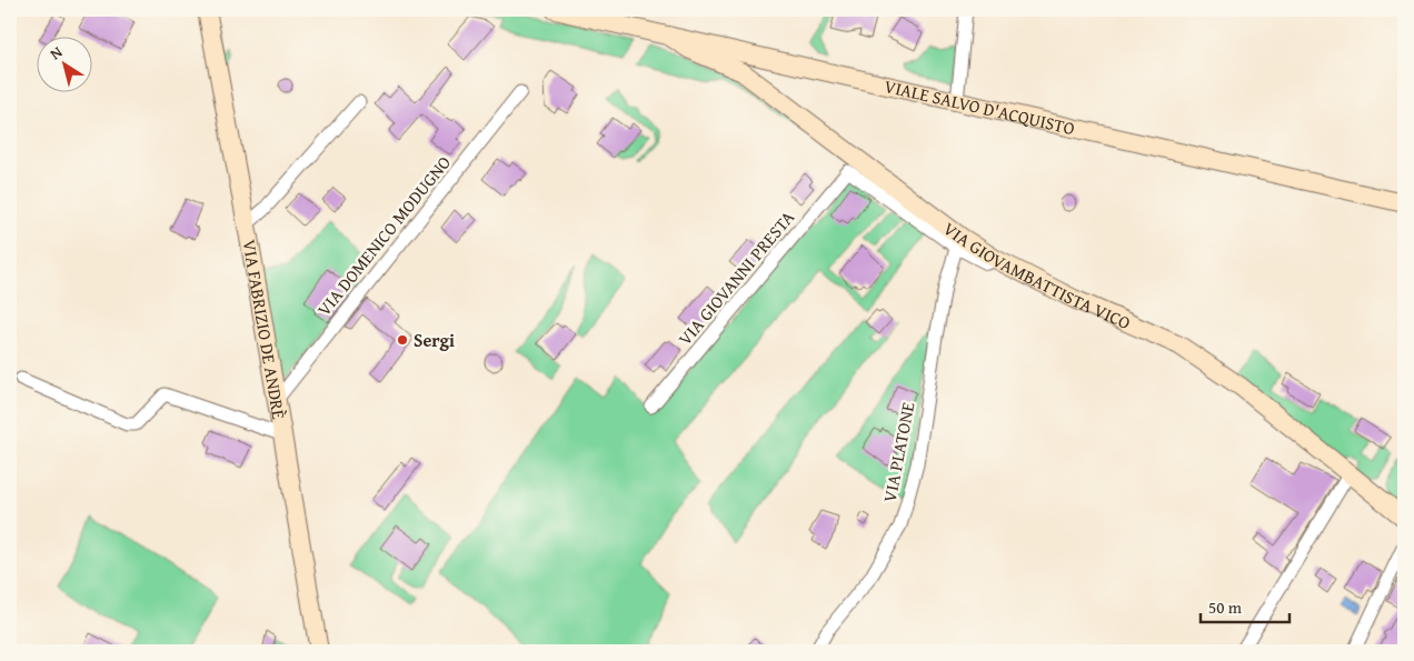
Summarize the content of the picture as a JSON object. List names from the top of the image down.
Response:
{
  "streets": {
    "street": [
      "VIALE SALVO D'ACQUISTO",
      "VIA DOMENICO MODUGNO",
      "VIA GIOVAMBATTISTA VICO",
      "VIA GIOVANNI PRESTA",
      "VIA FABRIZIO DE ANDRÈ",
      "VIA PLATONE"
    ]
  },
  "crossings": [
    ["VIALE SALVO D'ACQUISTO", "VIA GIOVAMBATTISTA VICO"],
    ["VIA DOMENICO MODUGNO", "VIA FABRIZIO DE ANDRÈ"],
    ["VIA GIOVAMBATTISTA VICO", "VIA GIOVANNI PRESTA"],
    ["VIA GIOVAMBATTISTA VICO", "VIA PLATONE"],
    ["VIA GIOVANNI PRESTA", "VIA PLATONE"]
  ],
  "places": ["Sergi"],
  "scale_bar": "50 m",
  "north": "top left"
}
